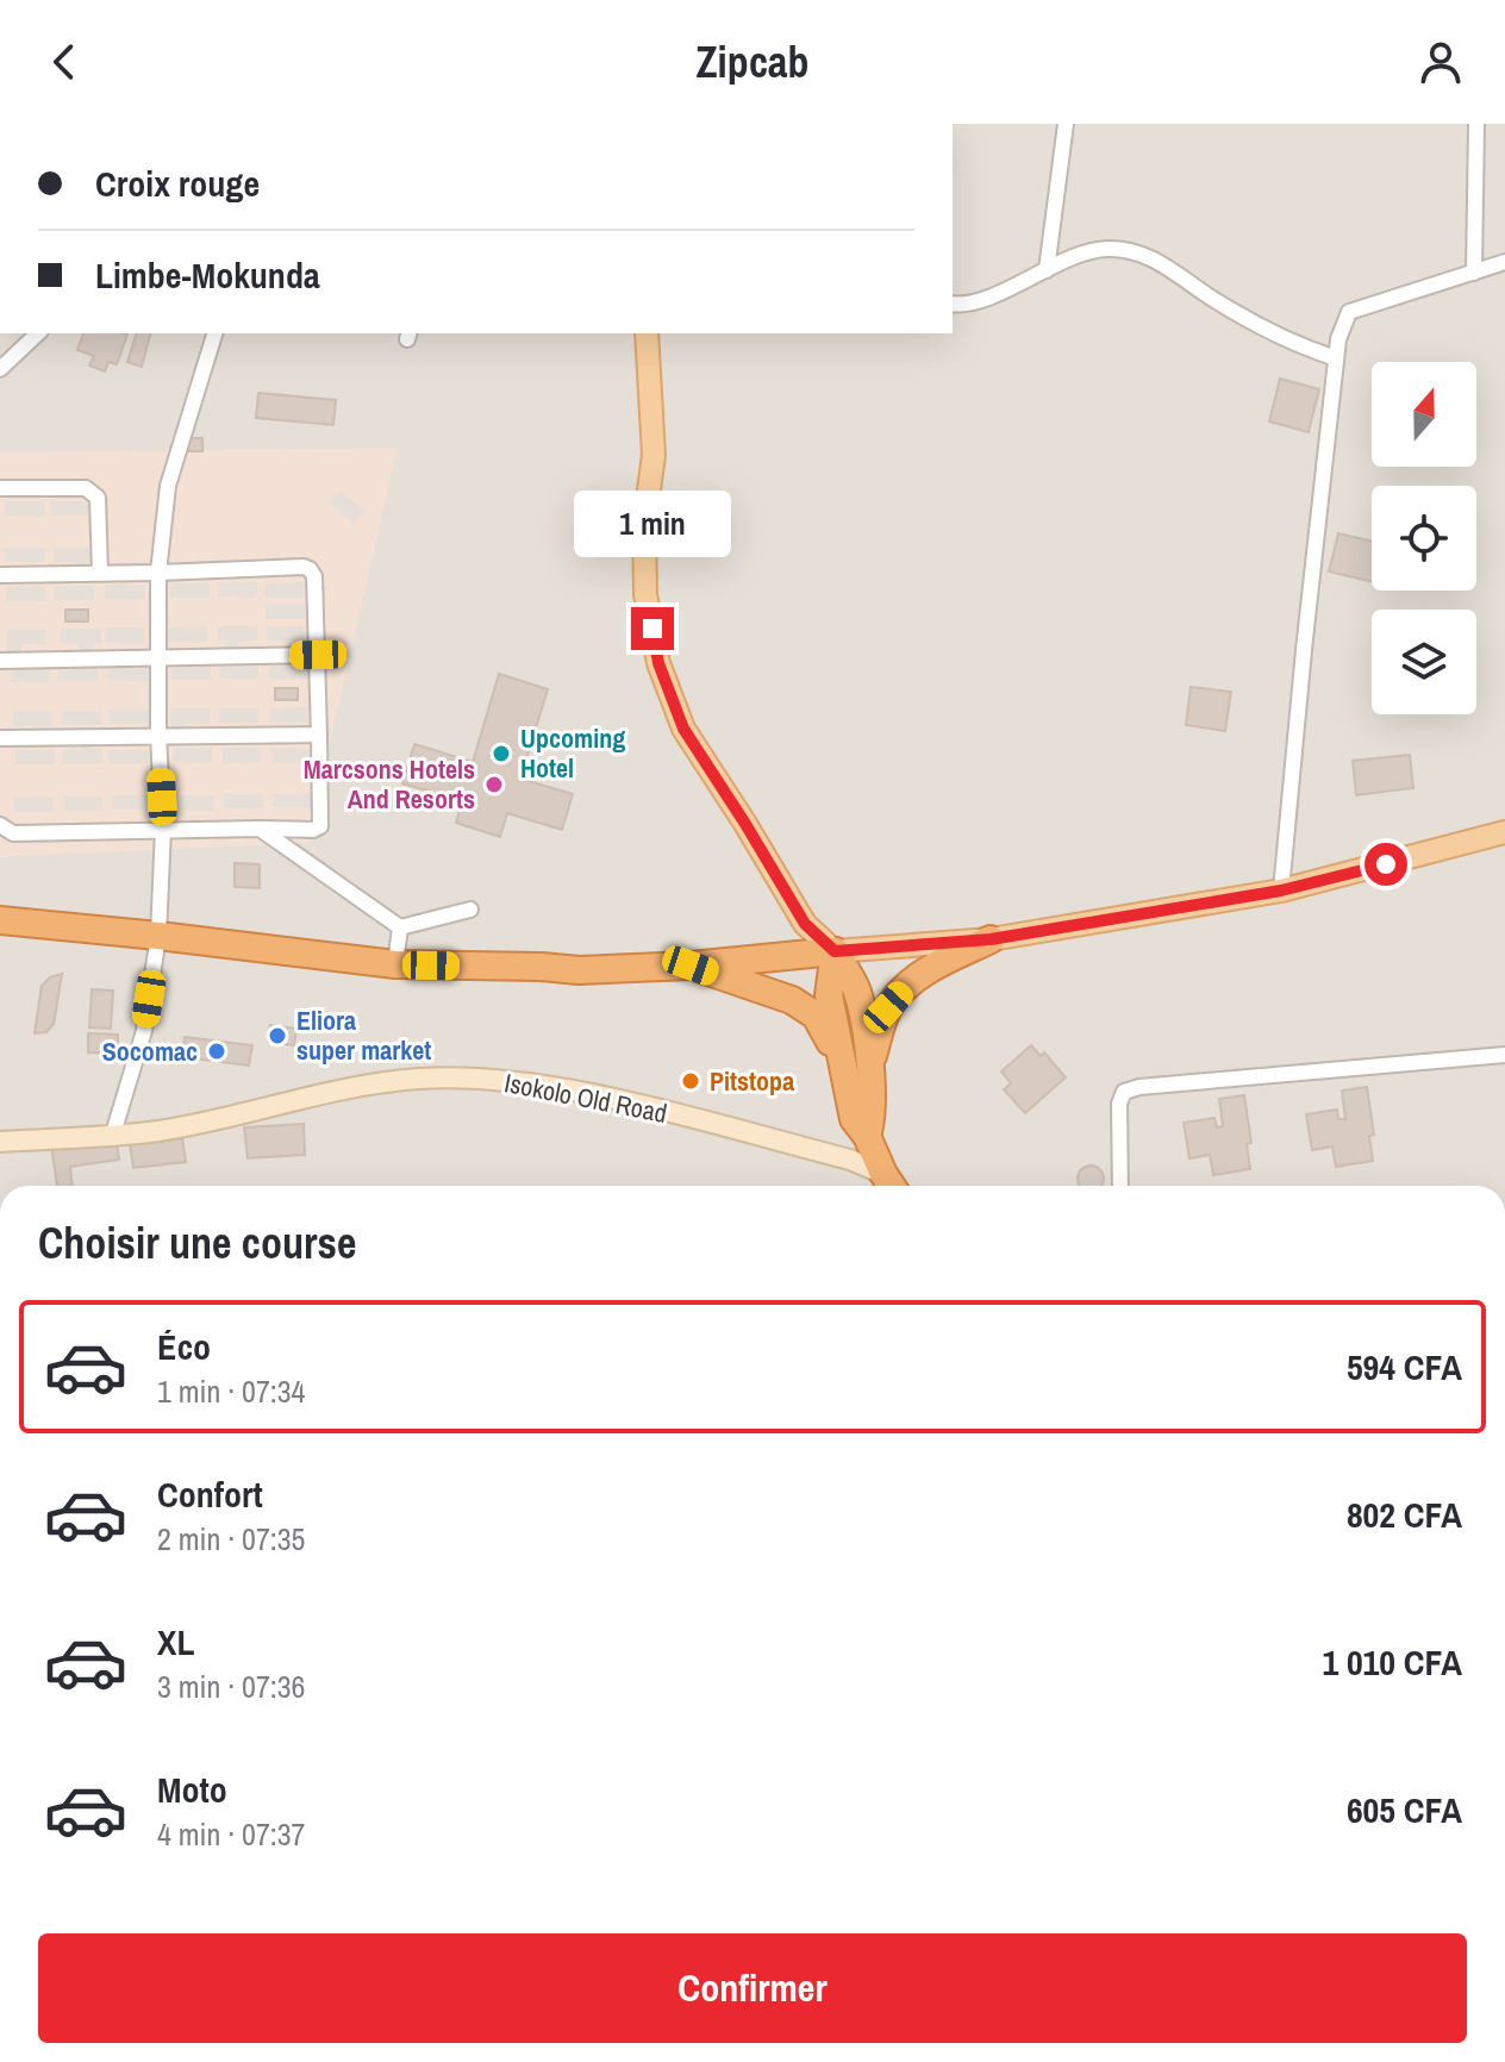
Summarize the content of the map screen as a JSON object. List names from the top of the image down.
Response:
{
  "streets": {
    "street": ["Isokolo Old Road"]
  },
  "places": [
    "Upcoming Hotel",
    "Marcsons Hotels And Resorts",
    "Eliora super market",
    "Socomac",
    "Pitstopa"
  ],
  "north": "top",
  "page": {
    "header": "Zipcab",
    "banner": ["Croix rouge", "Limbe-Mokunda"],
    "bubble": "1 min",
    "heading": "Choisir une course",
    "list": [
      {
        "name": "Éco",
        "note": "1 min · 07:34",
        "value": "594 CFA"
      },
      {
        "name": "Confort",
        "note": "2 min · 07:35",
        "value": "802 CFA"
      },
      {
        "name": "XL",
        "note": "3 min · 07:36",
        "value": "1 010 CFA"
      },
      {
        "name": "Moto",
        "note": "4 min · 07:37",
        "value": "605 CFA"
      }
    ],
    "buttons": "Confirmer"
  }
}
